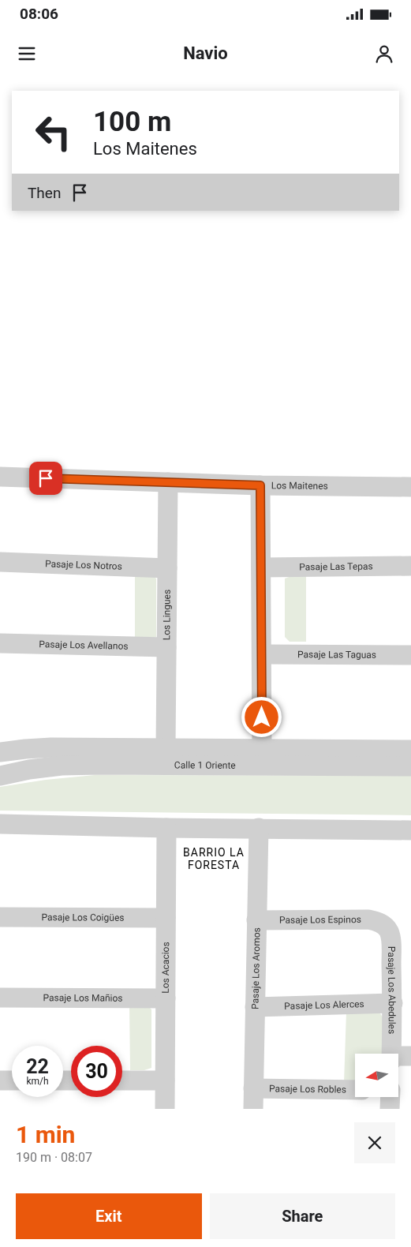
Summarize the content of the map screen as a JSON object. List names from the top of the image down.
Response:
{
  "streets": {
    "street": [
      "Los Maitenes",
      "Pasaje Los Notros",
      "Pasaje Las Tepas",
      "Los Lingues",
      "Pasaje Los Avellanos",
      "Pasaje Las Taguas",
      "Calle 1 Oriente",
      "Pasaje Los Coigües",
      "Pasaje Los Espinos",
      "Los Acacios",
      "Pasaje Los Aromos",
      "Pasaje Los Abedules",
      "Pasaje Los Mañios",
      "Pasaje Los Alerces",
      "Pasaje Los Robles"
    ]
  },
  "crossings": [
    ["Los Maitenes", "Los Lingues"],
    ["Pasaje Los Notros", "Los Lingues"],
    ["Los Lingues", "Pasaje Los Avellanos"],
    ["Los Lingues", "Calle 1 Oriente"],
    ["Pasaje Los Coigües", "Los Acacios"],
    ["Pasaje Los Espinos", "Pasaje Los Aromos"],
    ["Pasaje Los Espinos", "Pasaje Los Abedules"],
    ["Los Acacios", "Pasaje Los Mañios"],
    ["Pasaje Los Aromos", "Pasaje Los Alerces"],
    ["Pasaje Los Aromos", "Pasaje Los Robles"],
    ["Pasaje Los Abedules", "Pasaje Los Alerces"]
  ],
  "districts": ["BARRIO LA FORESTA"],
  "north": "left",
  "page": {
    "status": "08:06",
    "header": "Navio",
    "turn": ["100 m", "Los Maitenes"],
    "then": "Then",
    "speed": "22 km/h",
    "limit": "30",
    "heading": ["1 min", "190 m · 08:07"],
    "buttons": ["Exit", "Share"]
  }
}
